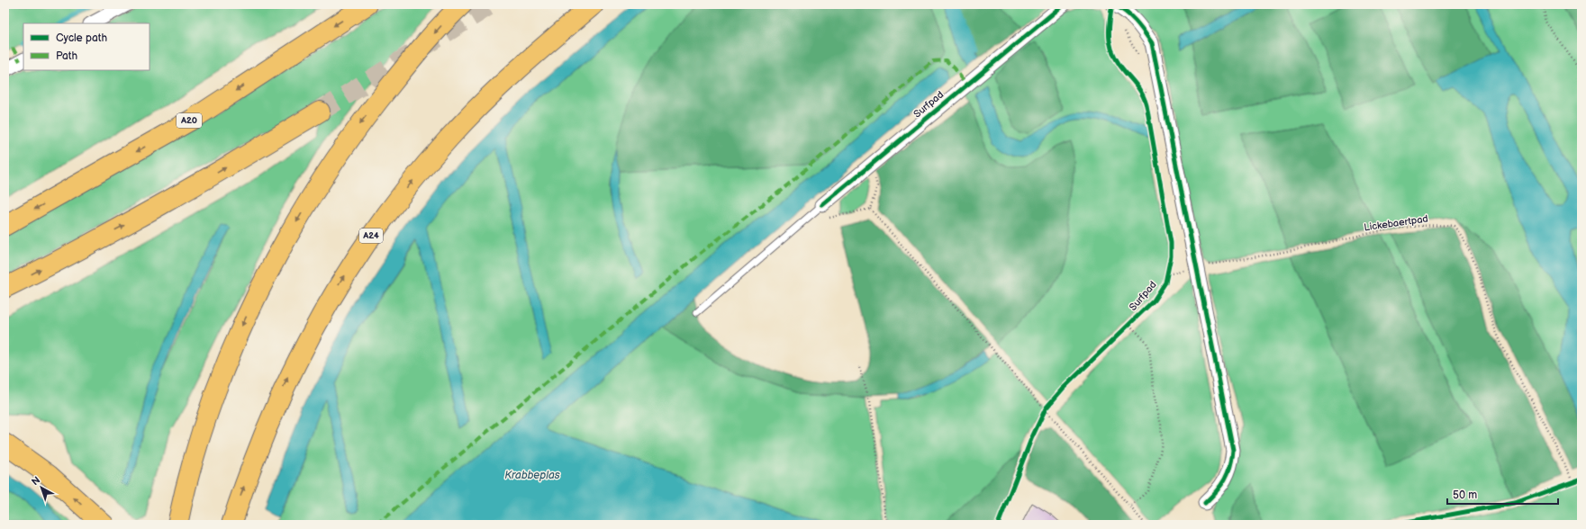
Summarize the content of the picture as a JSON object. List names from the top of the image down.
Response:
{
  "streets": {
    "highway": ["A20", "A24"],
    "street": ["Surfpad"],
    "path": ["Lickebaertpad"]
  },
  "water": ["Krabbeplas"],
  "legend": ["Cycle path", "Path"],
  "scale_bar": "50 m",
  "north": "top left"
}
